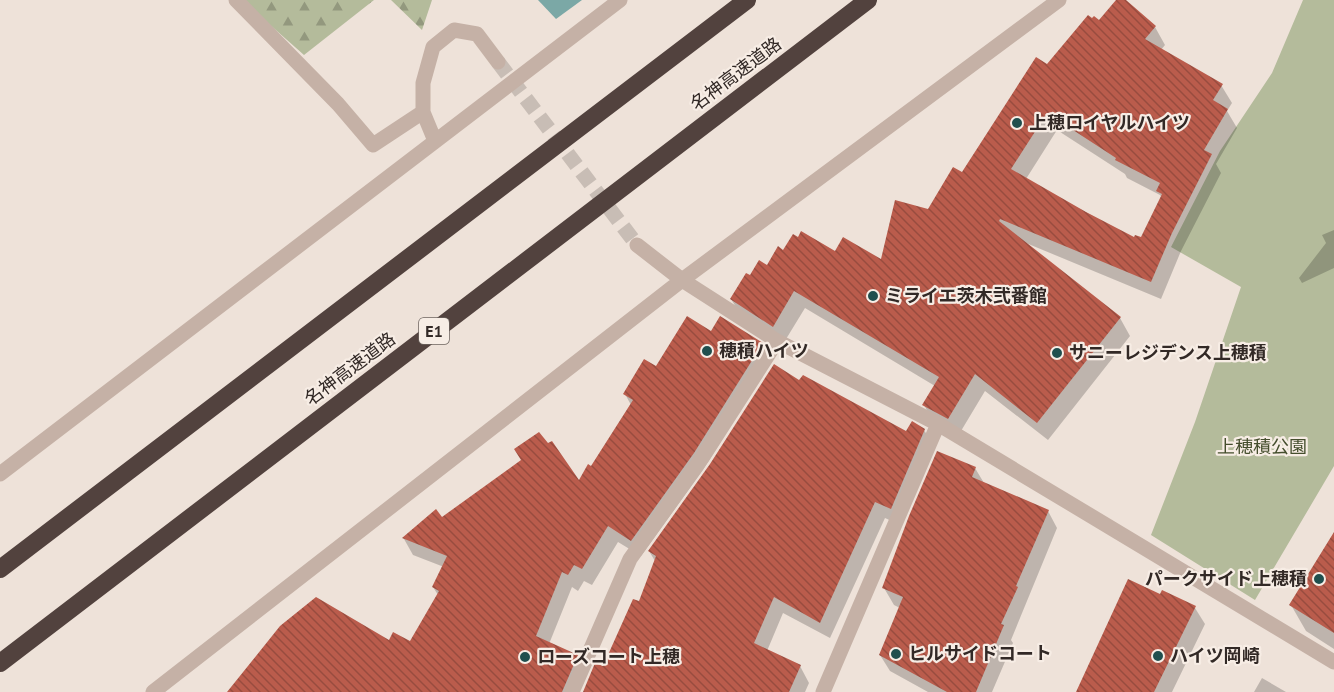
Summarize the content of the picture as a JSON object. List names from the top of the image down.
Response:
{
  "streets": {
    "highway": ["名神高速道路", "E1"]
  },
  "parks": ["上穂積公園"],
  "places": [
    "上穂ロイヤルハイツ",
    "ミライエ茨木弐番館",
    "穂積ハイツ",
    "サニーレジデンス上穂積",
    "パークサイド上穂積",
    "ヒルサイドコート",
    "ハイツ岡崎",
    "ローズコート上穂"
  ]
}
